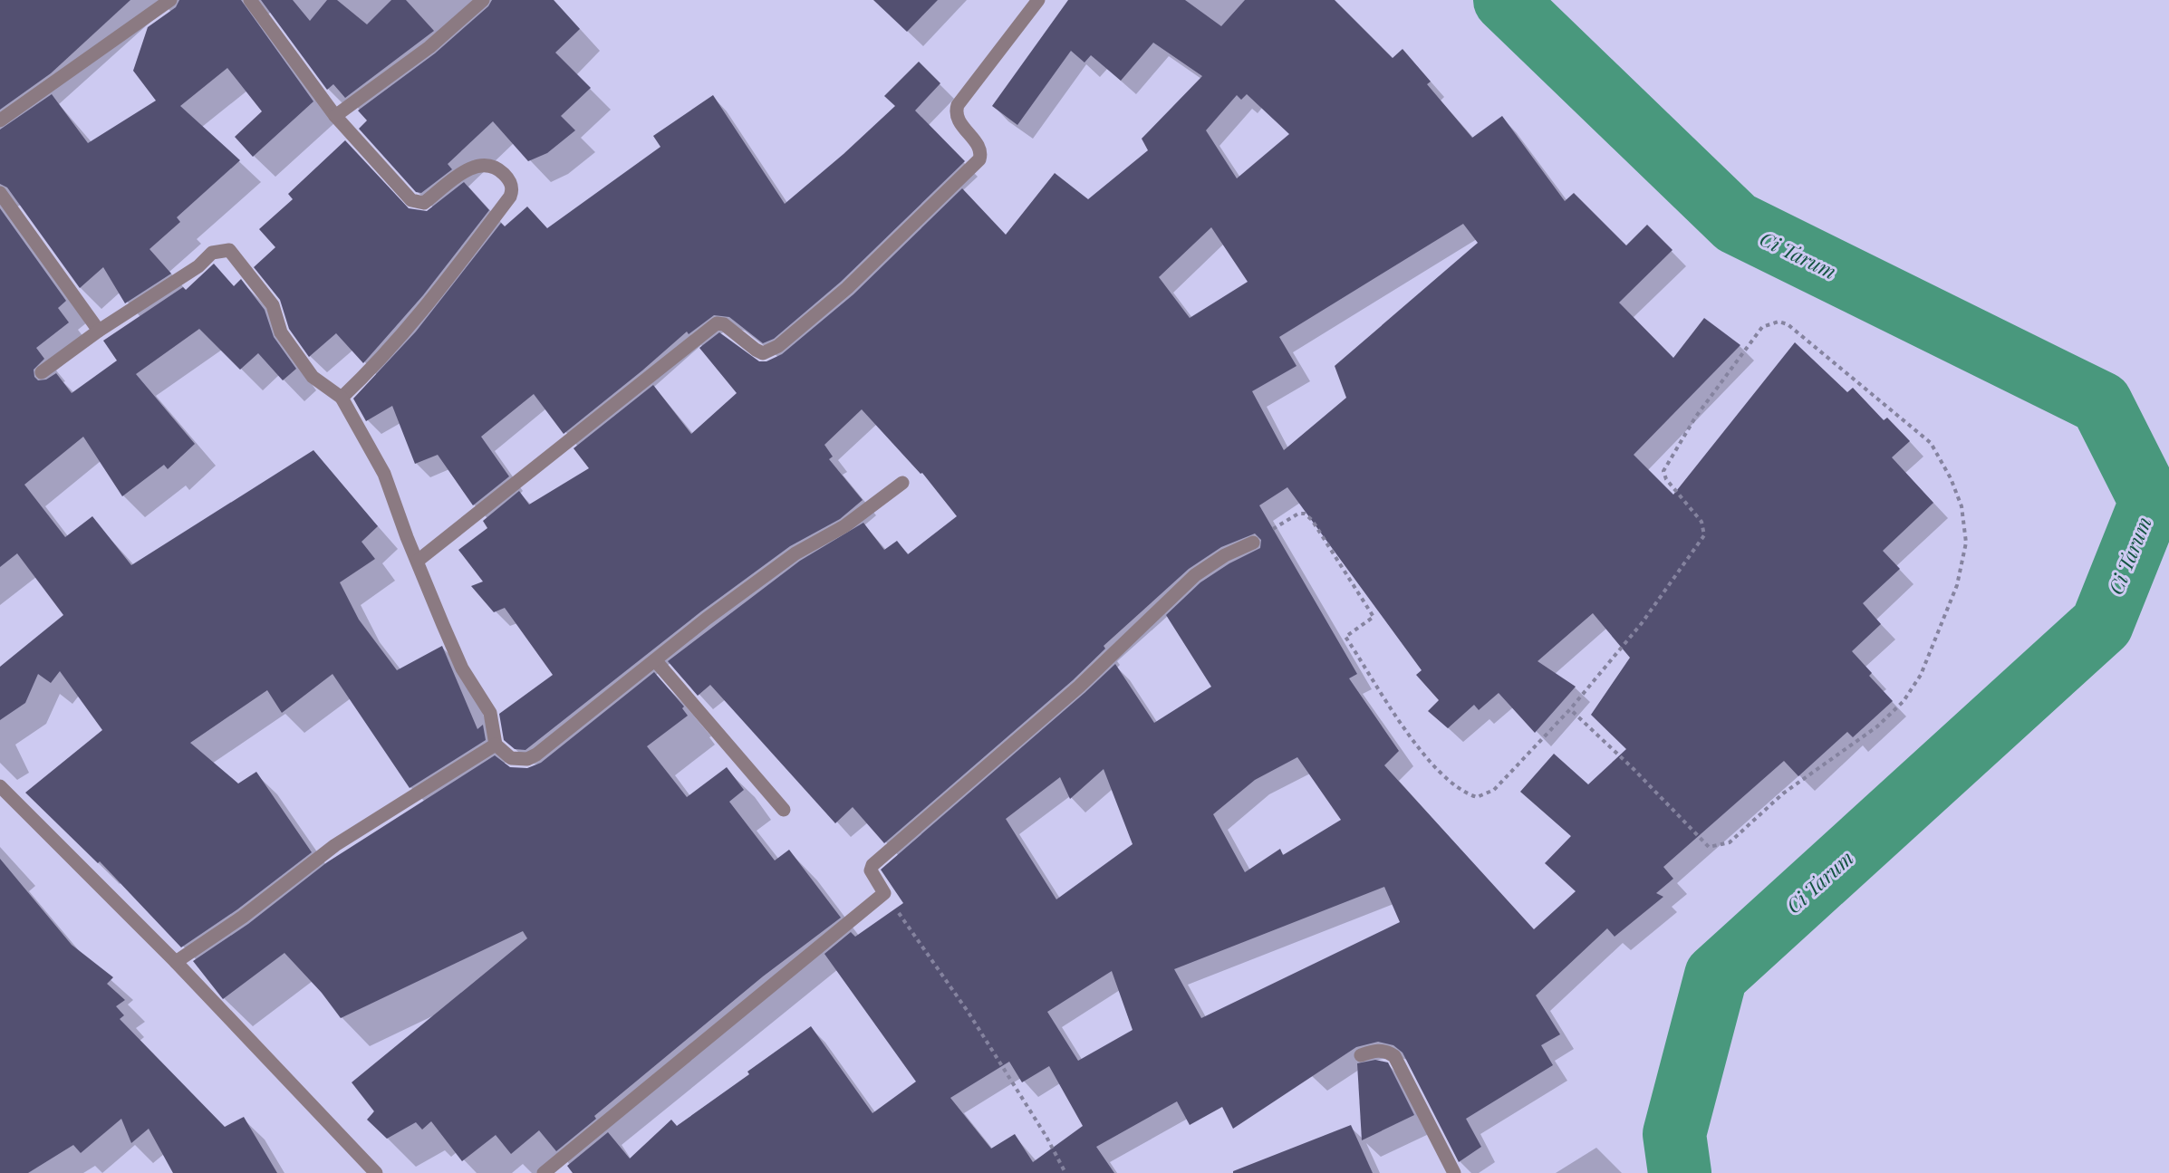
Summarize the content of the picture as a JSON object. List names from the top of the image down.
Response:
{
  "water": ["Ci Tarum"]
}
